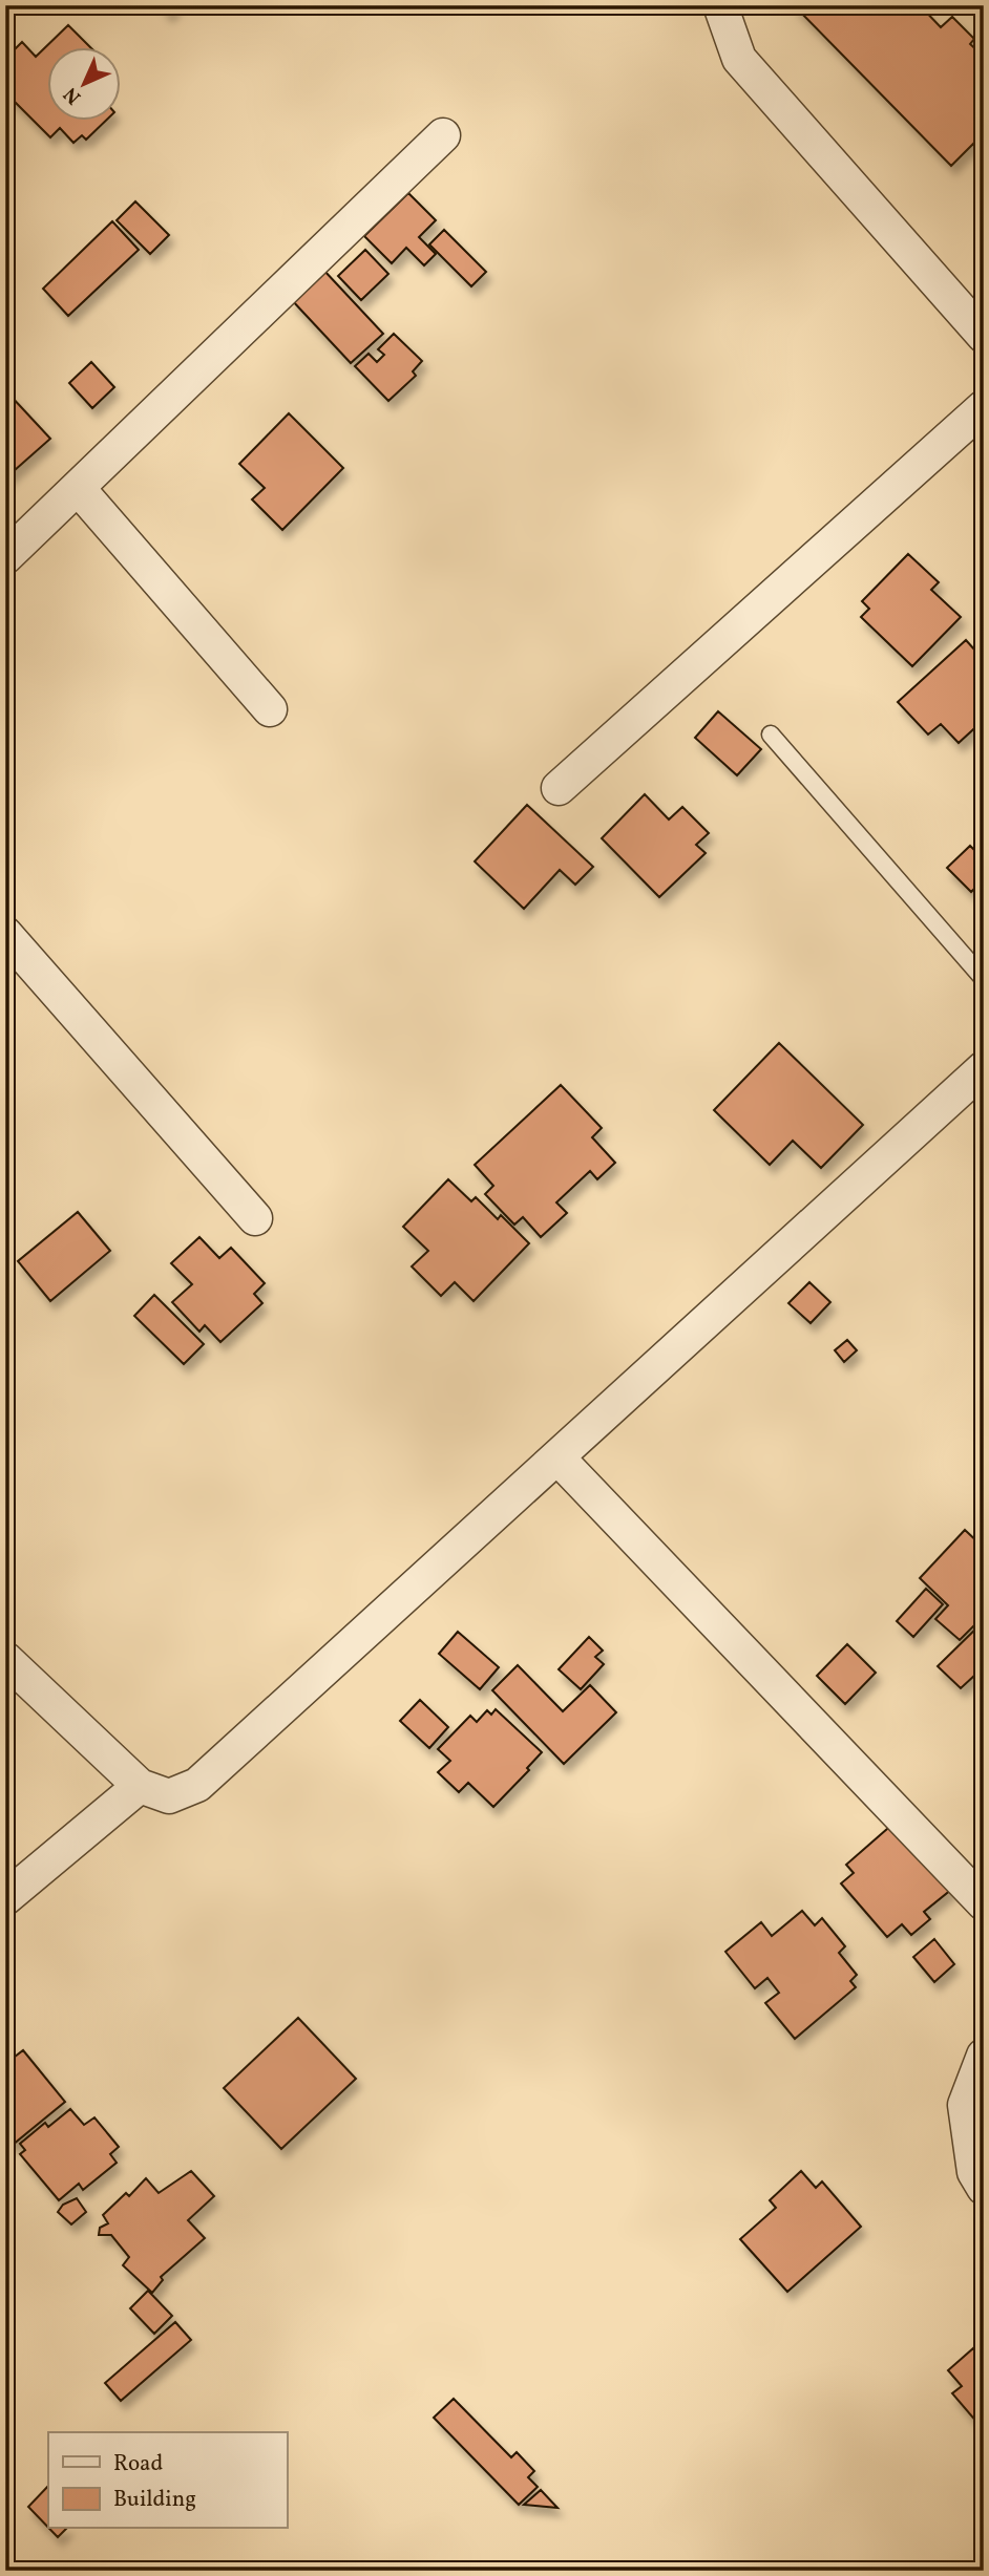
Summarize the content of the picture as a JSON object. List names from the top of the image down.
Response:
{
  "legend": ["Road", "Building"],
  "north": "bottom left"
}
